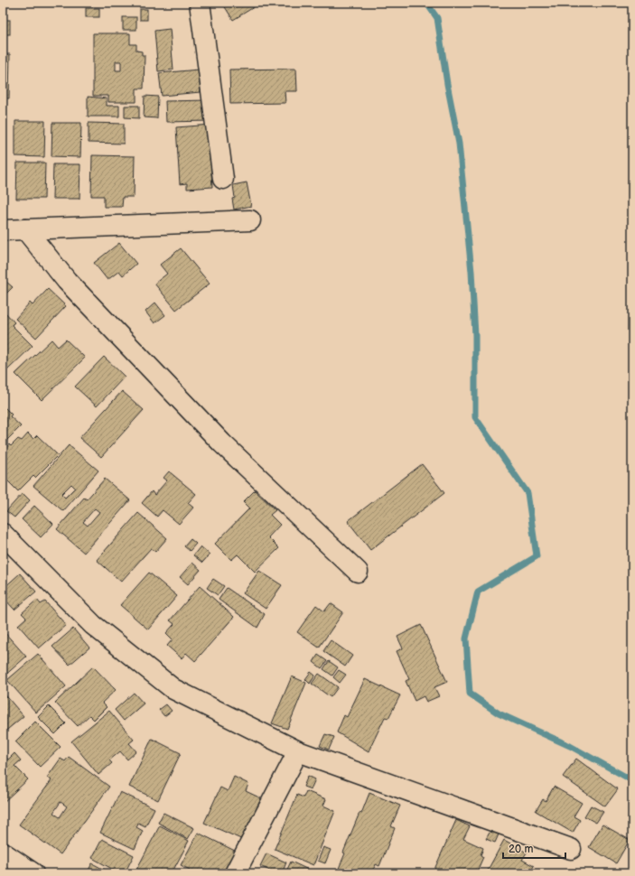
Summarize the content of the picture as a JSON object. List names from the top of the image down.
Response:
{
  "scale_bar": "20 m"
}
